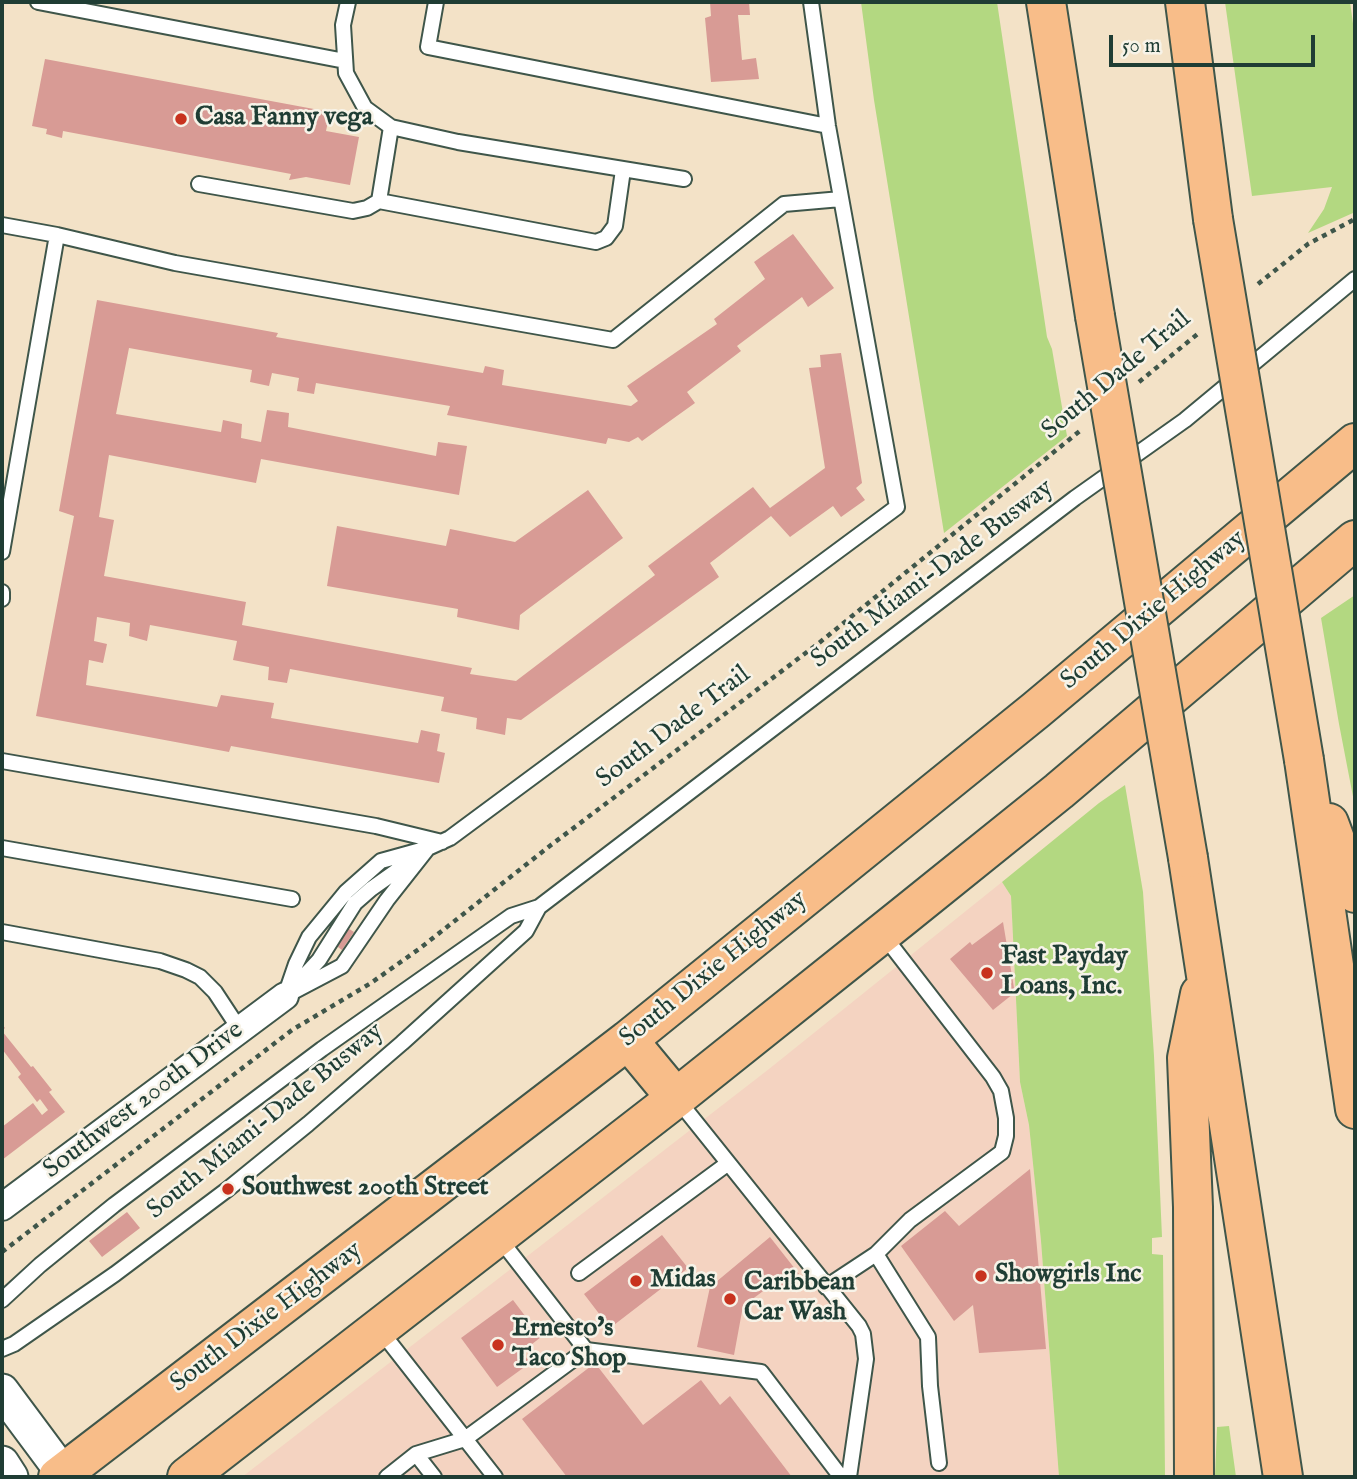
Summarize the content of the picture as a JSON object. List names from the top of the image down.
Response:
{
  "streets": {
    "highway": ["South Dixie Highway"],
    "street": ["Southwest 200th Drive"],
    "lane": ["South Miami-Dade Busway"],
    "path": ["South Dade Trail"]
  },
  "places": [
    "Casa Fanny vega",
    "Fast Payday Loans, Inc.",
    "Southwest 200th Street",
    "Showgirls Inc",
    "Midas",
    "Caribbean Car Wash",
    "Ernesto's Taco Shop"
  ],
  "scale_bar": "50 m"
}
